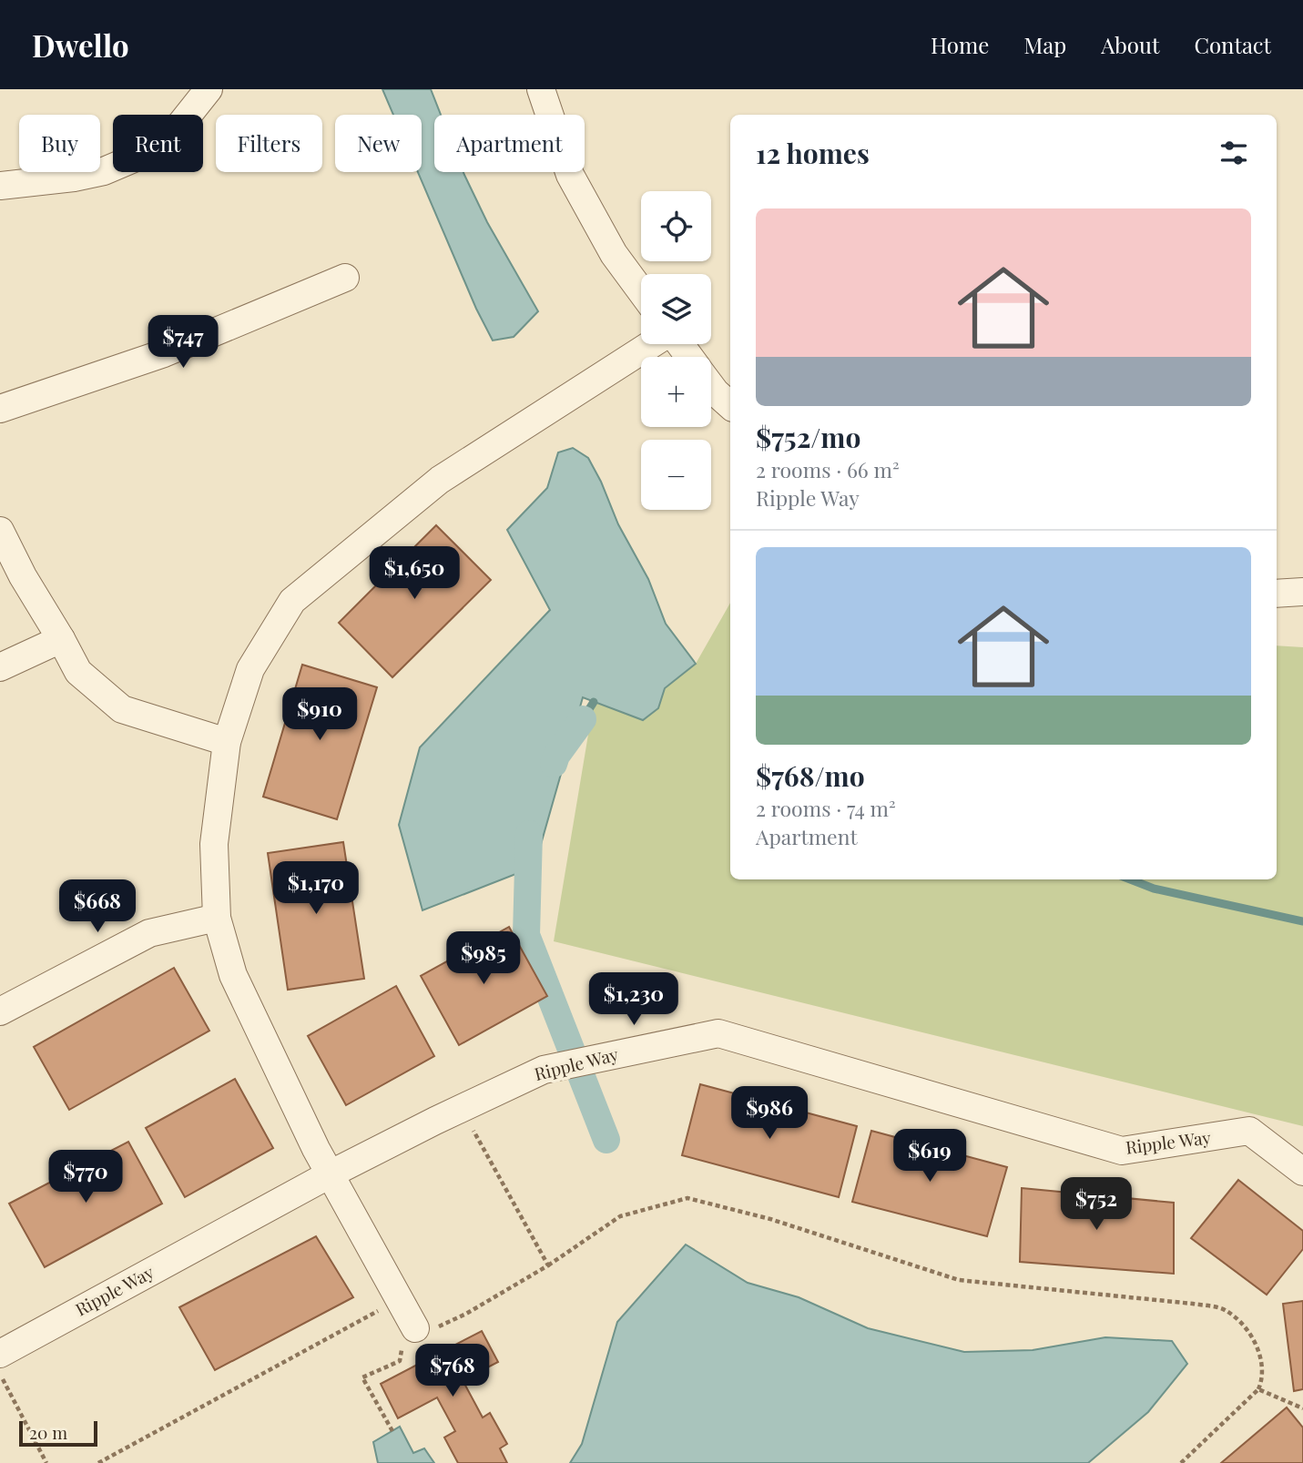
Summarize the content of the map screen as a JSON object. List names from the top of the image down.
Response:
{
  "streets": {
    "street": ["Ripple Way"]
  },
  "scale_bar": "20 m",
  "page": {
    "header": "Dwello",
    "nav": [
      "Home",
      "Map",
      "About",
      "Contact"
    ],
    "chip": [
      "Buy",
      "Rent",
      "Filters",
      "New",
      "Apartment"
    ],
    "heading": "12 homes",
    "map_buttons": ["+", "−"],
    "list": [
      {
        "name": "$752/mo",
        "note": "2 rooms · 66 m² · Ripple Way"
      },
      {
        "name": "$768/mo",
        "note": "2 rooms · 74 m² · Apartment"
      }
    ],
    "price": [
      "$747",
      "$1,650",
      "$910",
      "$1,170",
      "$668",
      "$985",
      "$1,230",
      "$986",
      "$619",
      "$770",
      "$752",
      "$768"
    ],
    "scale": "20 m"
  }
}
